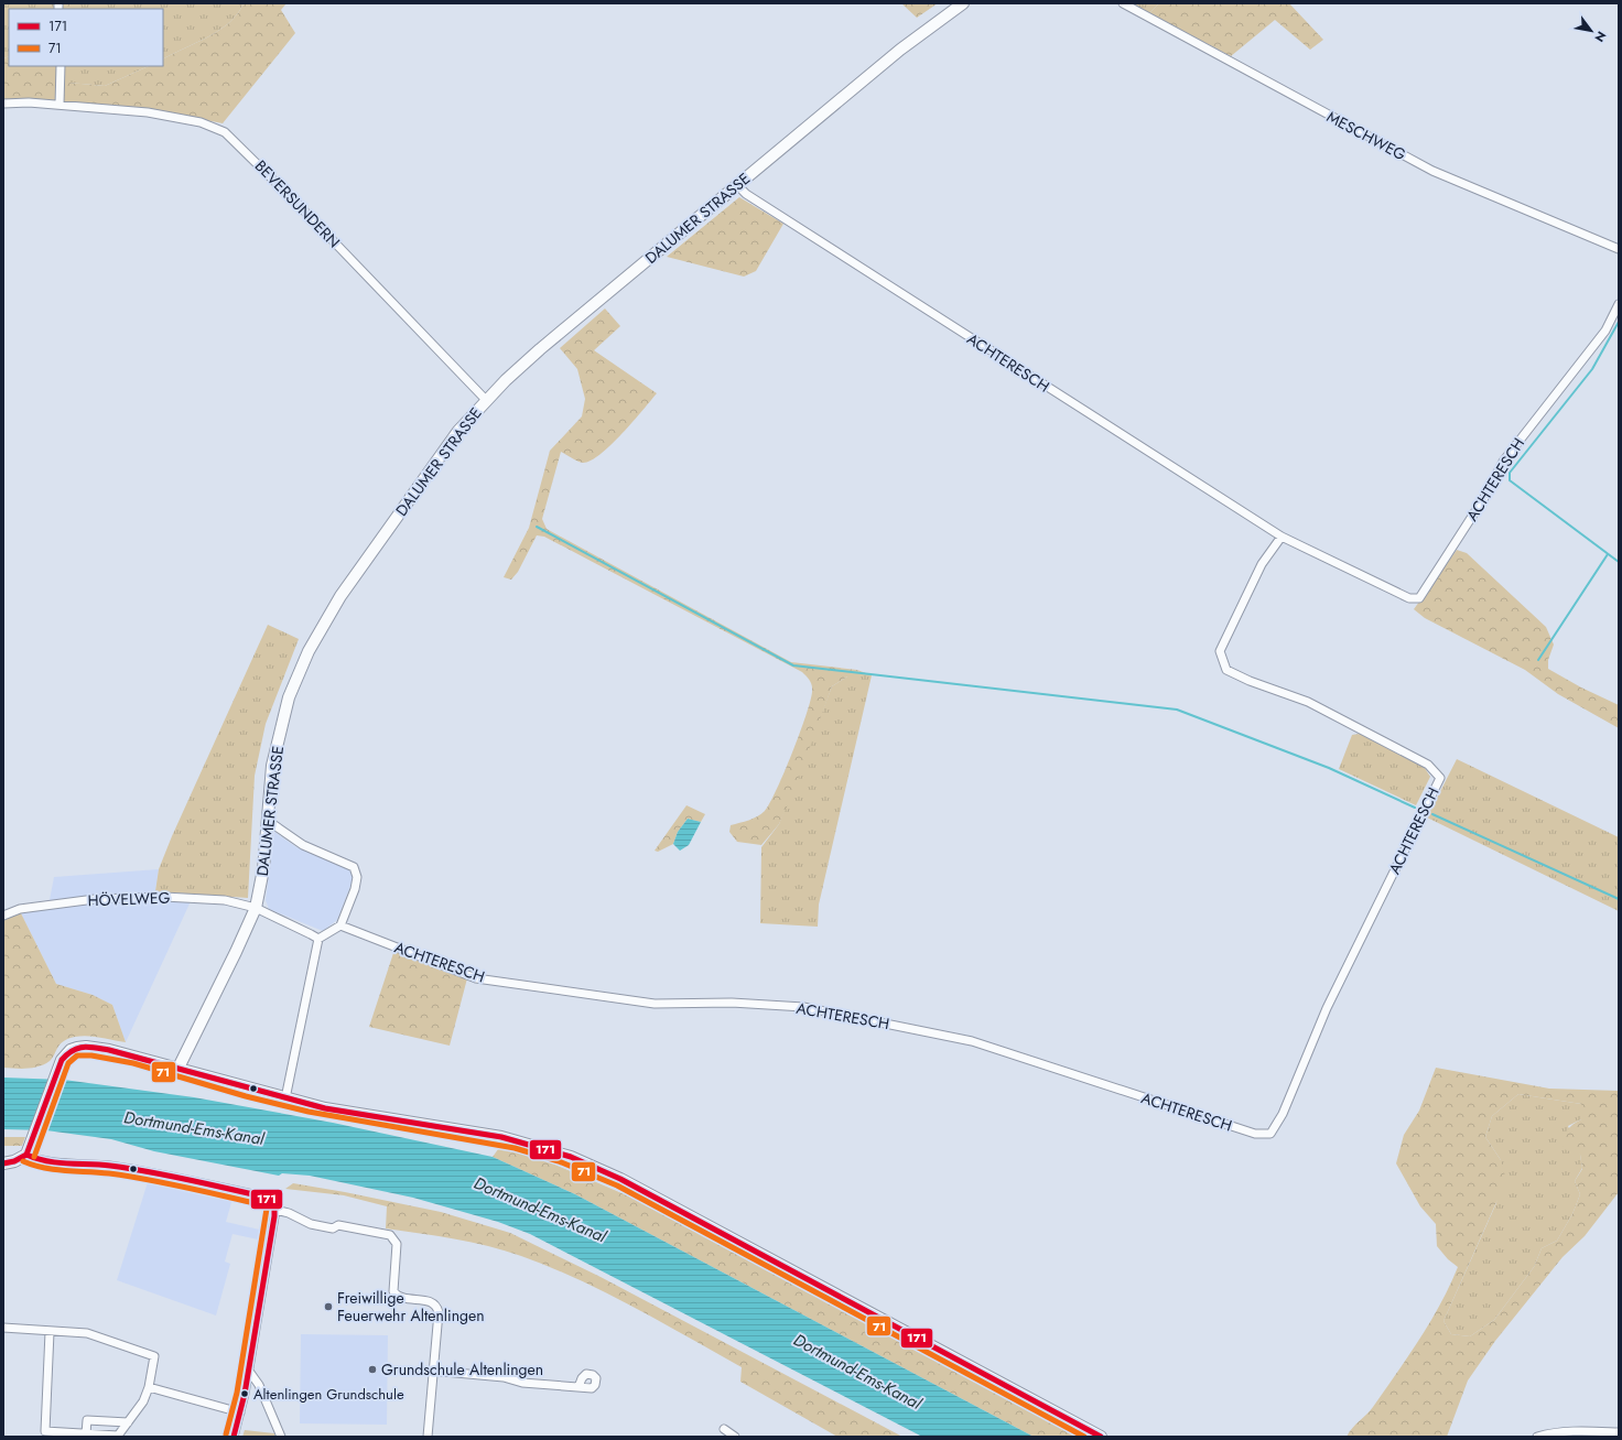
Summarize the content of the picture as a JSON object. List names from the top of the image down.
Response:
{
  "streets": {
    "main road": ["DALUMER STRASSE"],
    "street": [
      "MESCHWEG",
      "BEVERSUNDERN",
      "ACHTERESCH",
      "HÖVELWEG"
    ]
  },
  "crossings": [
    ["BEVERSUNDERN", "DALUMER STRASSE"],
    ["DALUMER STRASSE", "ACHTERESCH"],
    ["DALUMER STRASSE", "HÖVELWEG"]
  ],
  "water": ["Dortmund-Ems-Kanal"],
  "places": ["Freiwillige Feuerwehr Altenlingen", "Grundschule Altenlingen", "Altenlingen Grundschule"],
  "lines": ["transit line 171", "transit line 71"],
  "legend": ["171", "71"],
  "north": "bottom right"
}
